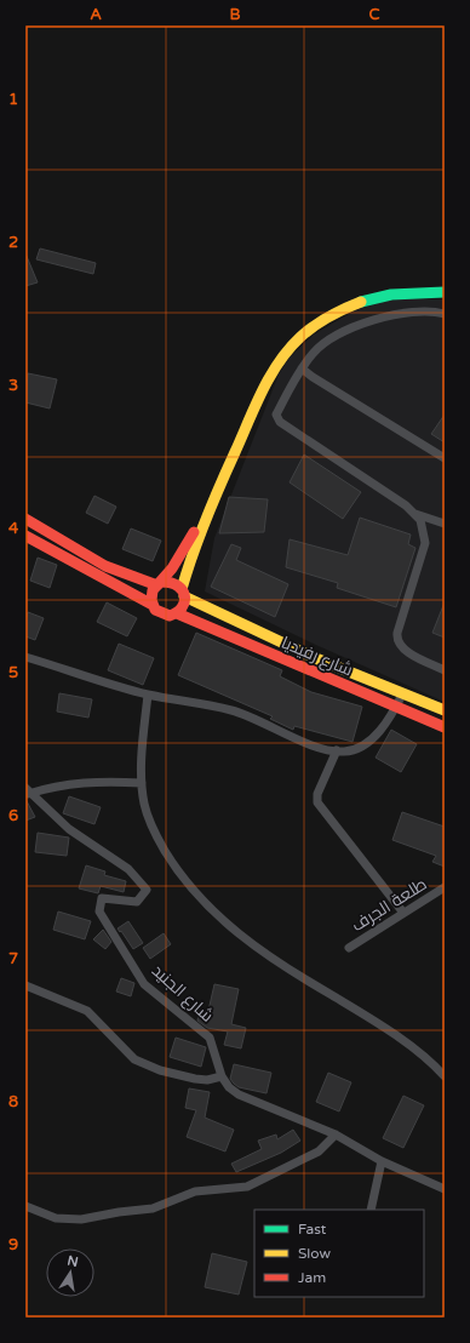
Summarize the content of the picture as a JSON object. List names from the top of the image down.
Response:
{
  "streets": {
    "main road": ["شارع رفيديا"],
    "street": ["طلعة الجرف", "شارع الجنيد"]
  },
  "legend": ["Fast", "Slow", "Jam"],
  "north": "top",
  "grid": {
    "columns": ["A", "B", "C"],
    "rows": [
      "1",
      "2",
      "3",
      "4",
      "5",
      "6",
      "7",
      "8",
      "9"
    ]
  }
}
